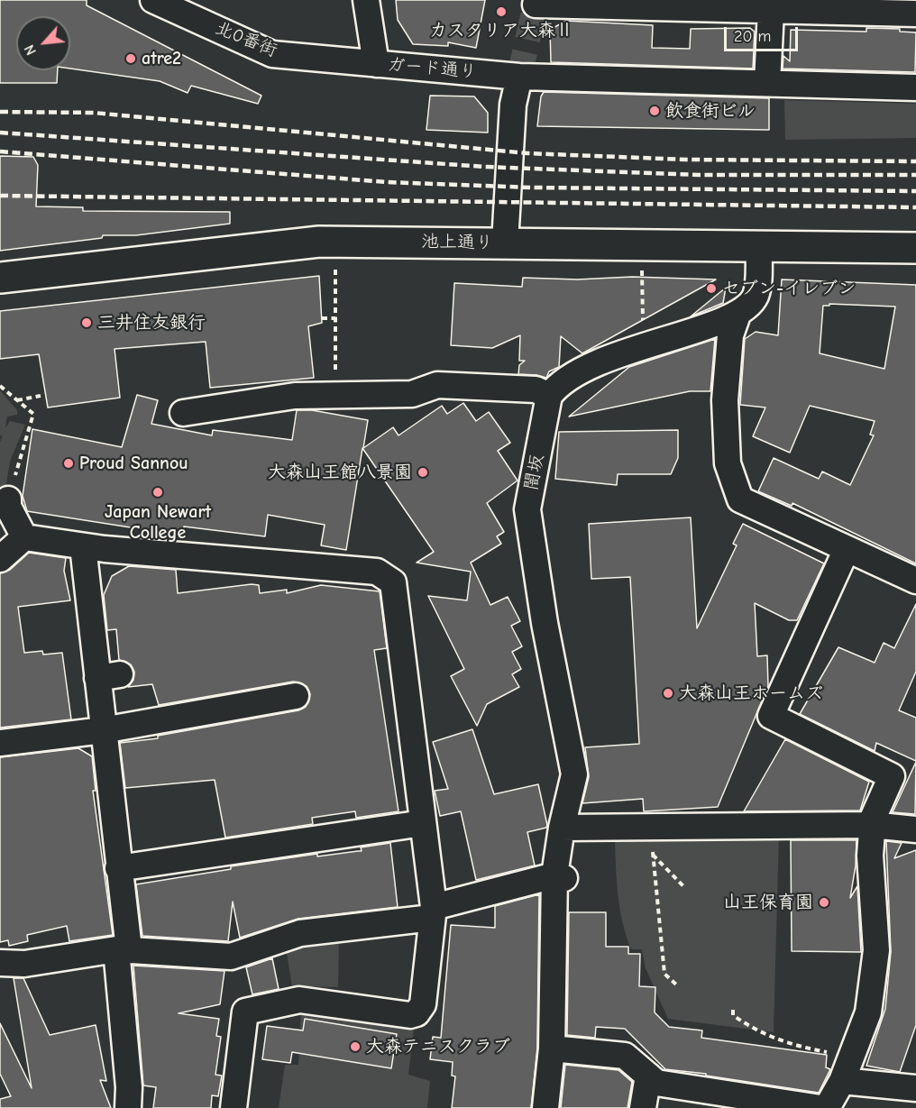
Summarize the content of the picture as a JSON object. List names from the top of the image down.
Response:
{
  "streets": {
    "main road": ["池上通り"],
    "street": ["北0番街", "ガード通り", "闇坂"]
  },
  "crossings": [
    ["北0番街", "ガード通り"]
  ],
  "places": [
    "カスタリア大森Ⅱ",
    "atre2",
    "飲食街ビル",
    "セブン-イレブン",
    "三井住友銀行",
    "Proud Sannou",
    "大森山王館八景園",
    "Japan Newart College",
    "大森山王ホームズ",
    "山王保育園",
    "大森テニスクラブ"
  ],
  "scale_bar": "20 m",
  "north": "bottom left"
}
